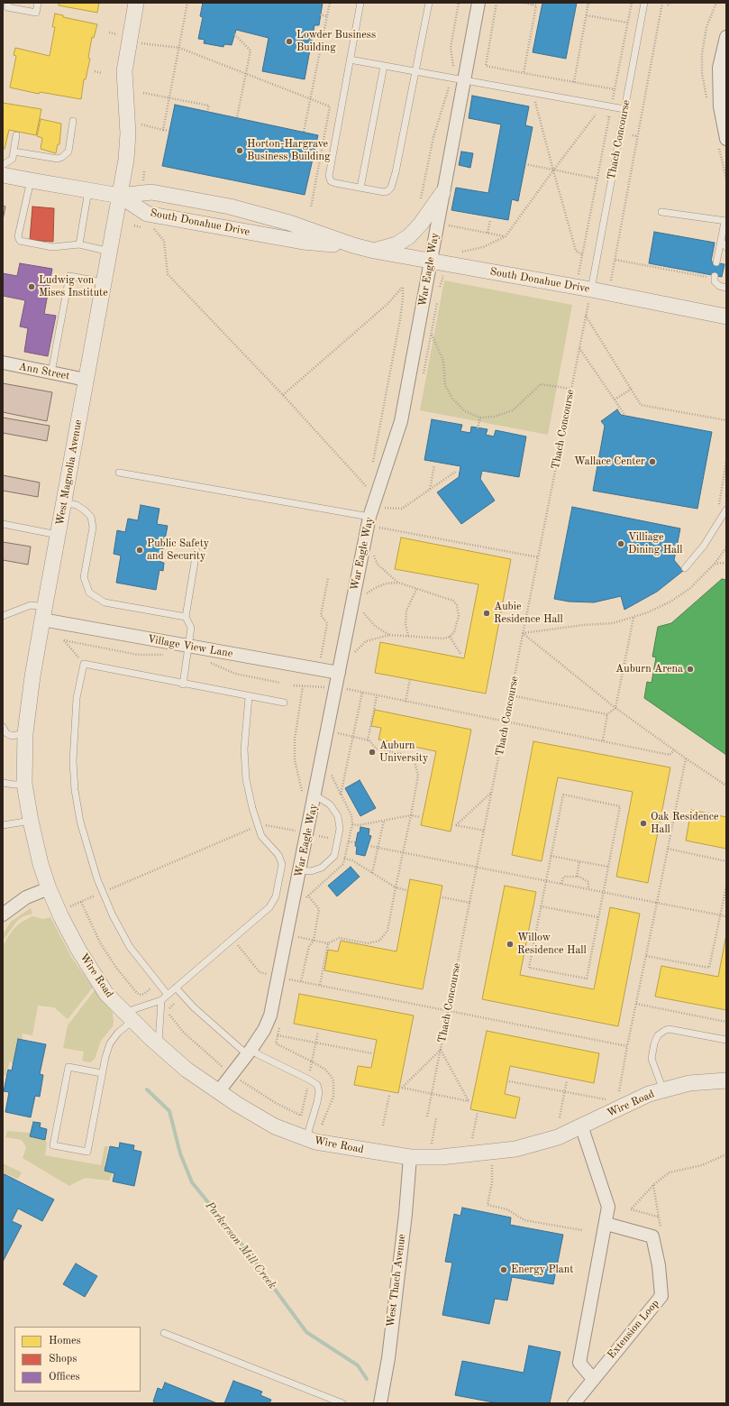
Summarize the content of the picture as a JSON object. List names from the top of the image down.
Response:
{
  "streets": {
    "street": [
      "South Donahue Drive",
      "War Eagle Way",
      "Ann Street",
      "West Magnolia Avenue",
      "Village View Lane",
      "Wire Road",
      "West Thach Avenue",
      "Extension Loop"
    ],
    "lane": ["Thach Concourse"]
  },
  "crossings": [
    ["Thach Concourse", "South Donahue Drive"],
    ["South Donahue Drive", "War Eagle Way"],
    ["South Donahue Drive", "West Magnolia Avenue"],
    ["War Eagle Way", "Village View Lane"],
    ["War Eagle Way", "Wire Road"],
    ["Ann Street", "West Magnolia Avenue"],
    ["West Magnolia Avenue", "Village View Lane"],
    ["West Magnolia Avenue", "Wire Road"],
    ["Wire Road", "West Thach Avenue"]
  ],
  "water": ["Parkerson Mill Creek"],
  "places": [
    "Lowder Business Building",
    "Horton-Hargrave Business Building",
    "Ludwig von Mises Institute",
    "Wallace Center",
    "Villiage Dining Hall",
    "Public Safety and Security",
    "Aubie Residence Hall",
    "Auburn Arena",
    "Auburn University",
    "Oak Residence Hall",
    "Willow Residence Hall",
    "Energy Plant"
  ],
  "legend": ["Homes", "Shops", "Offices"]
}
